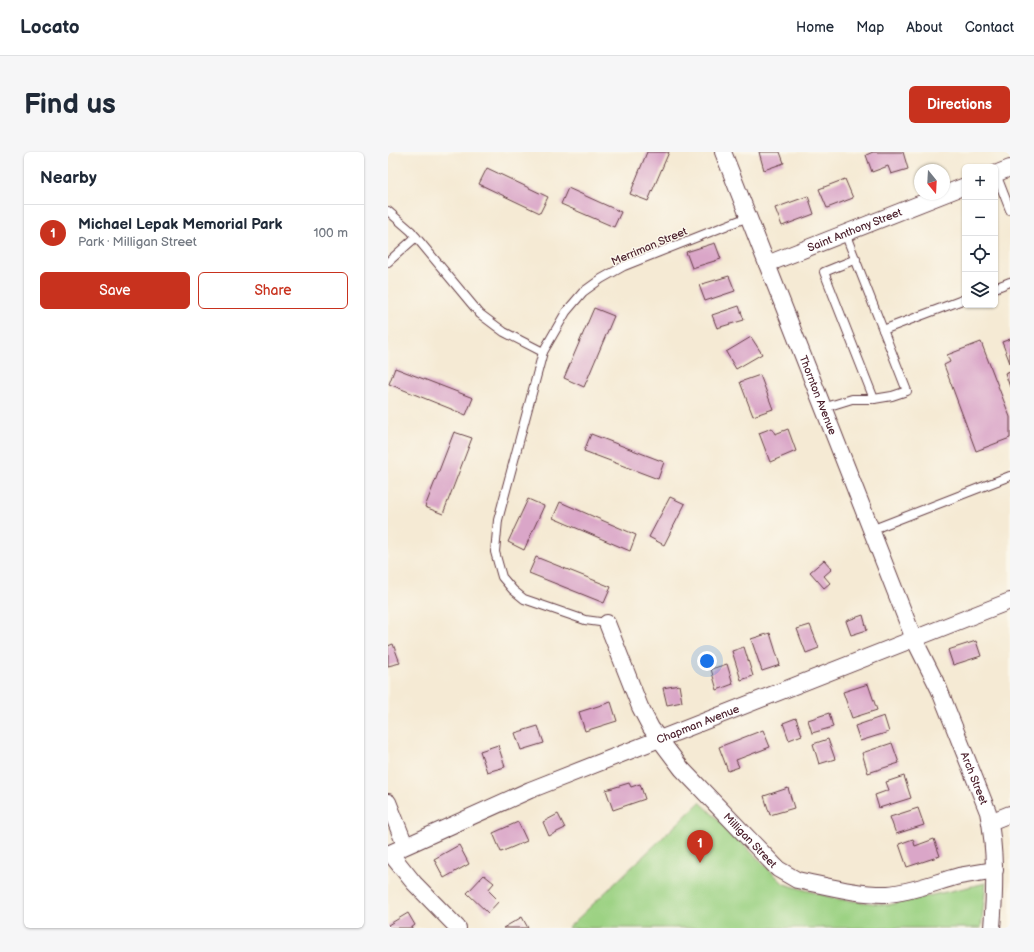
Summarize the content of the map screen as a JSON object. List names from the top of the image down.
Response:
{
  "streets": {
    "street": [
      "Saint Anthony Street",
      "Thornton Avenue",
      "Chapman Avenue",
      "Arch Street",
      "Milligan Street"
    ],
    "lane": ["Merriman Street"]
  },
  "crossings": [
    ["Saint Anthony Street", "Thornton Avenue"],
    ["Merriman Street", "Thornton Avenue"],
    ["Merriman Street", "Milligan Street"],
    ["Thornton Avenue", "Chapman Avenue"],
    ["Thornton Avenue", "Arch Street"],
    ["Chapman Avenue", "Arch Street"],
    ["Chapman Avenue", "Milligan Street"],
    ["Arch Street", "Milligan Street"]
  ],
  "north": "bottom",
  "page": {
    "header": "Locato",
    "nav": [
      "Home",
      "Map",
      "About",
      "Contact"
    ],
    "buttons": [
      "Directions",
      ["Save", "Share"]
    ],
    "title": "Find us",
    "heading": "Nearby",
    "map_buttons": ["+", "−"],
    "list": [
      {
        "mark": "1",
        "name": "Michael Lepak Memorial Park",
        "note": "Park · Milligan Street",
        "value": "100 m"
      }
    ],
    "pins": "1"
  }
}
